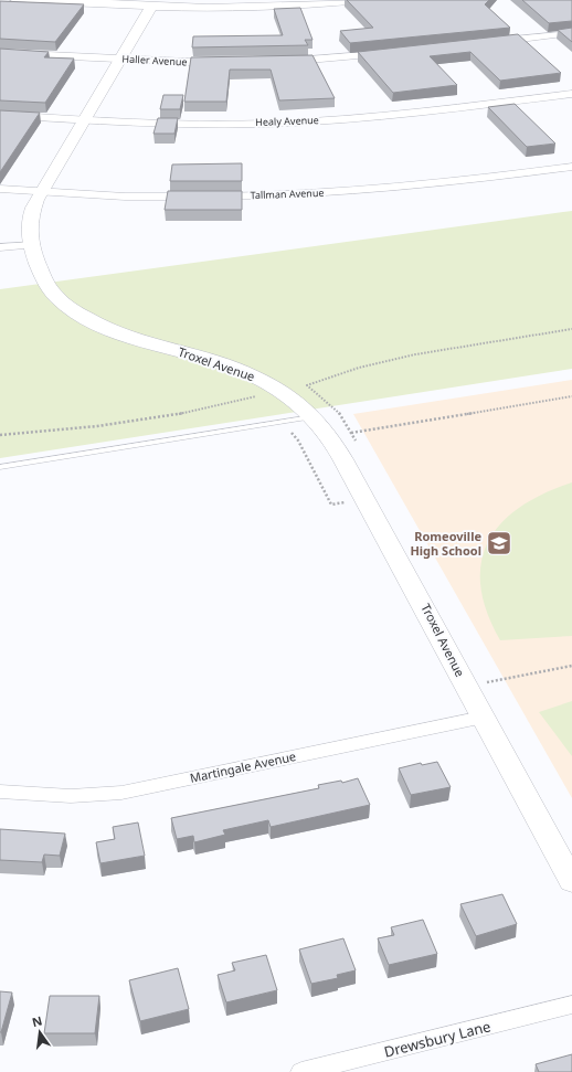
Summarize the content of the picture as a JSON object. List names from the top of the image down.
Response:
{
  "streets": {
    "street": [
      "Haller Avenue",
      "Healy Avenue",
      "Tallman Avenue",
      "Troxel Avenue",
      "Martingale Avenue",
      "Drewsbury Lane"
    ]
  },
  "crossings": [
    ["Haller Avenue", "Troxel Avenue"],
    ["Healy Avenue", "Troxel Avenue"],
    ["Troxel Avenue", "Martingale Avenue"]
  ],
  "places": {
    "school or university": ["Romeoville High School"]
  },
  "north": "top"
}
